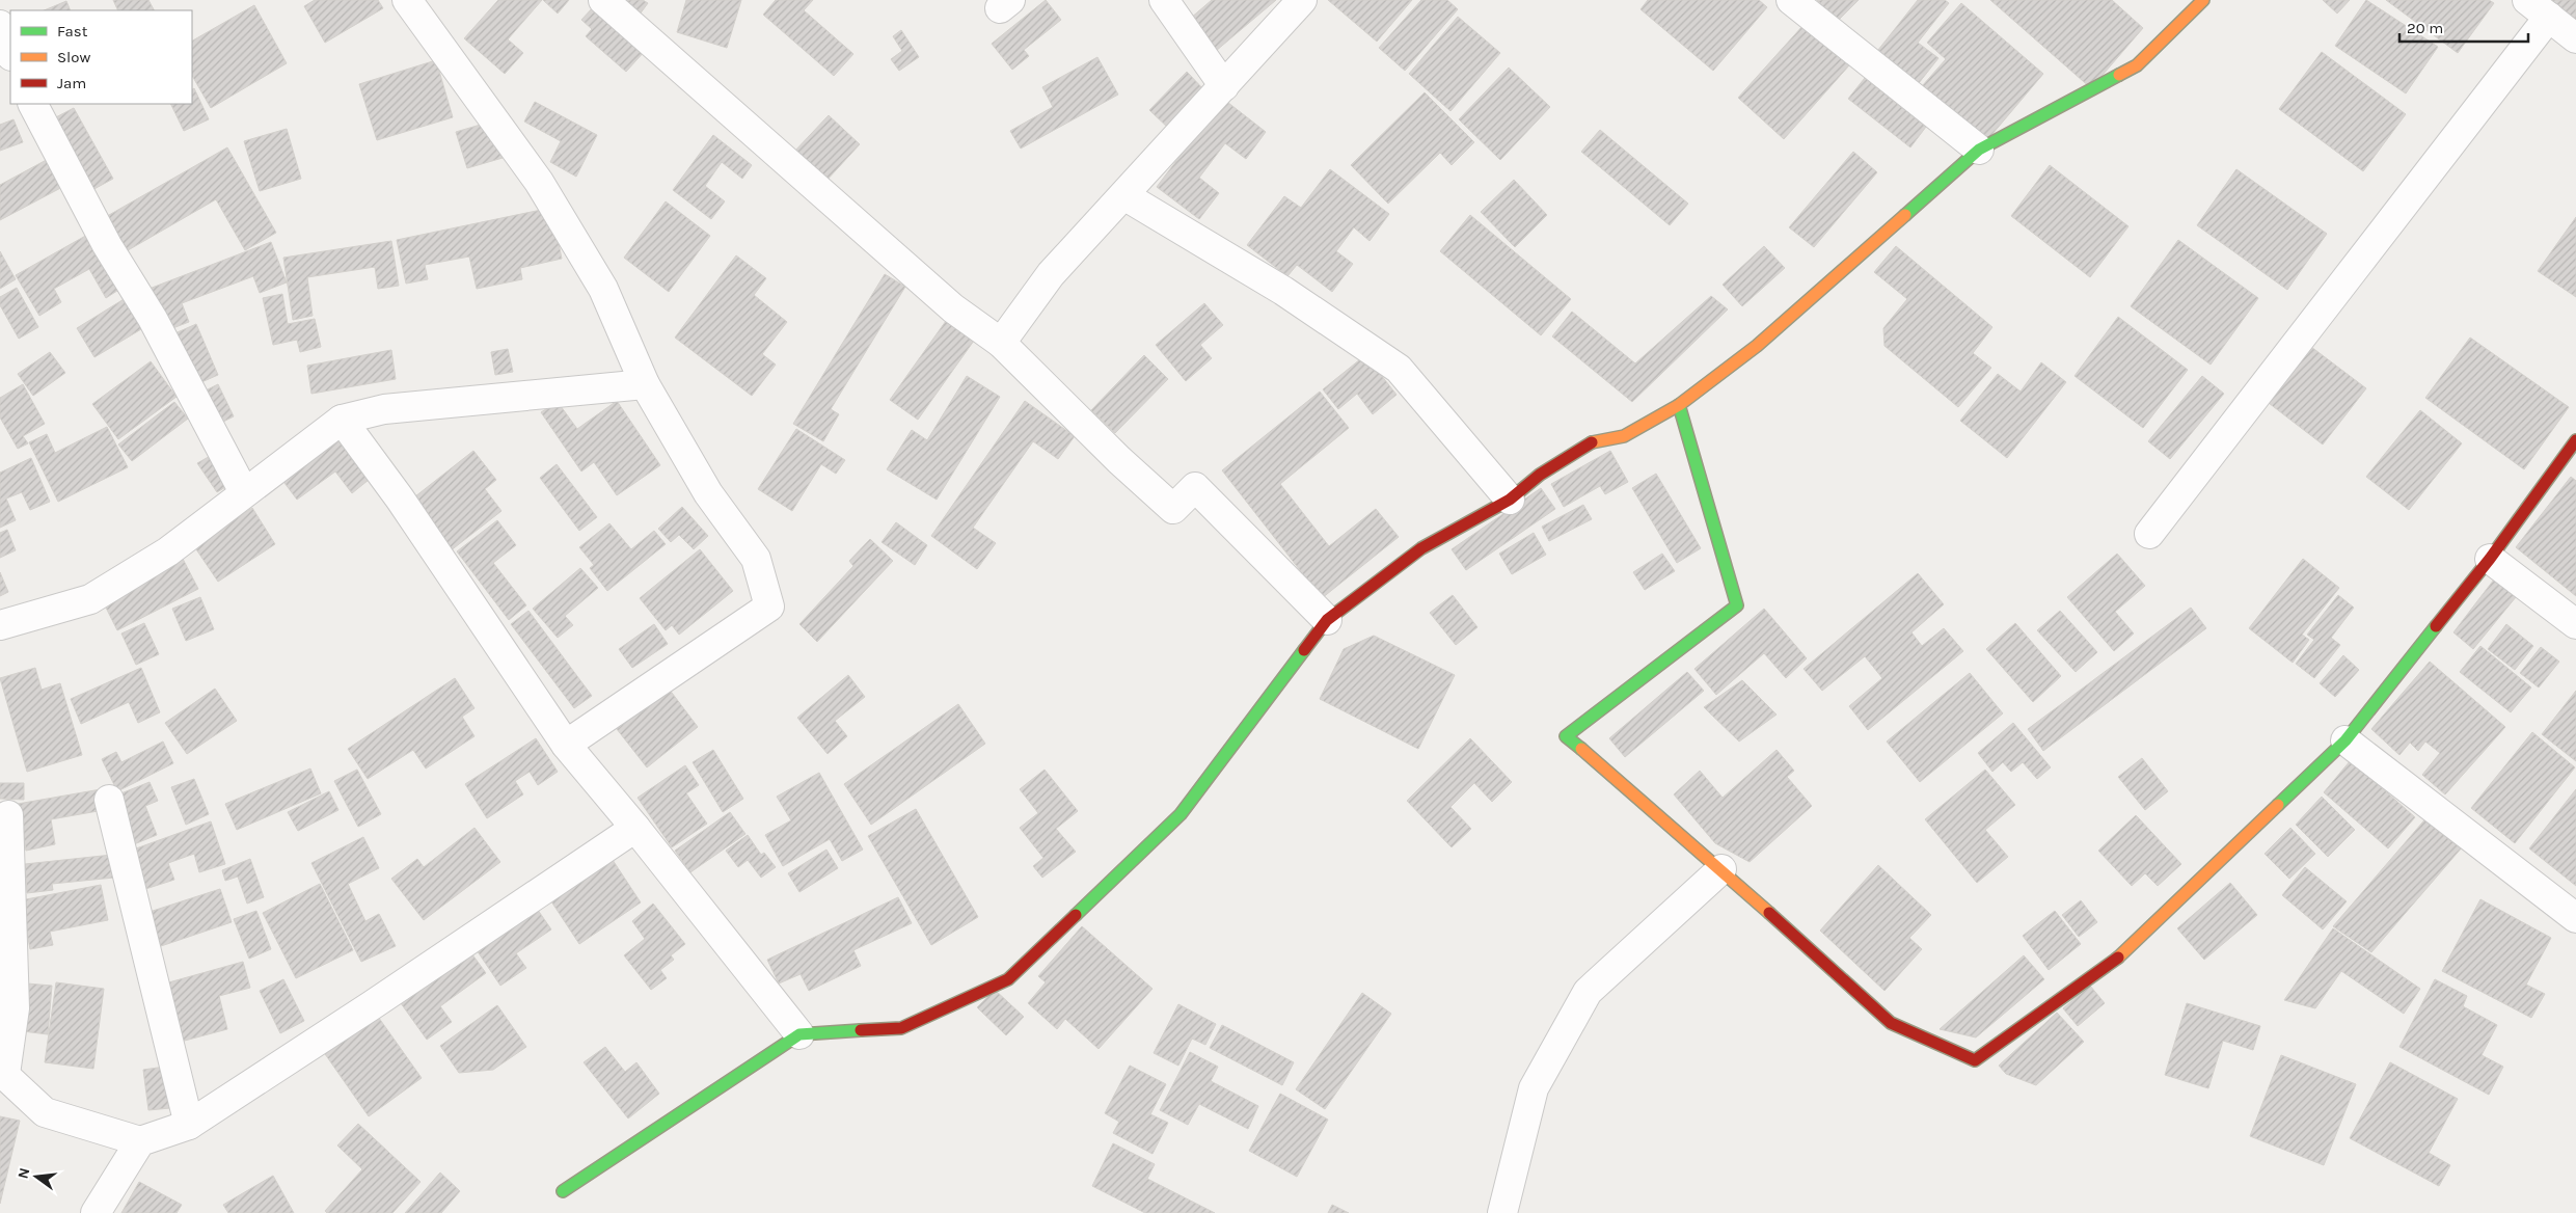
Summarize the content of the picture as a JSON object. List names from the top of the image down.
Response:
{
  "legend": ["Fast", "Slow", "Jam"],
  "scale_bar": "20 m",
  "north": "left"
}
